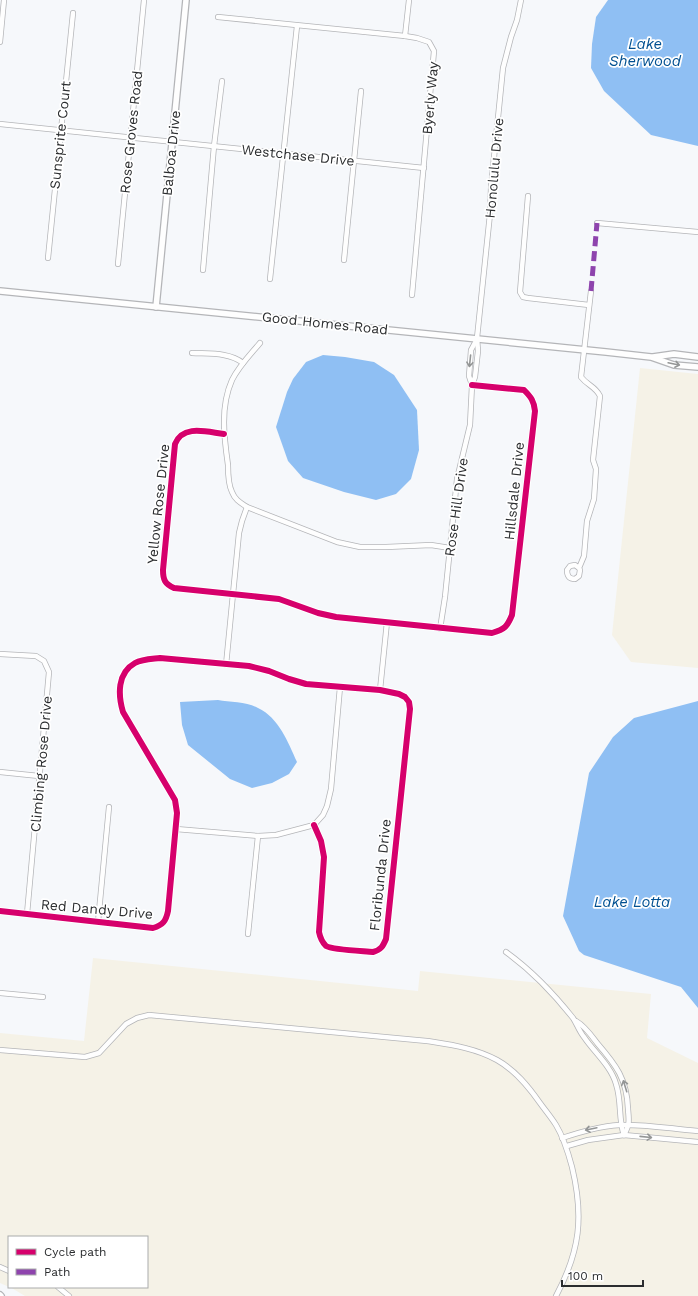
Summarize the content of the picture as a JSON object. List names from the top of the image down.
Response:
{
  "streets": {
    "street": [
      "Byerly Way",
      "Rose Groves Road",
      "Sunsprite Court",
      "Balboa Drive",
      "Westchase Drive",
      "Honolulu Drive",
      "Good Homes Road",
      "Hillsdale Drive",
      "Yellow Rose Drive",
      "Rose Hill Drive",
      "Climbing Rose Drive",
      "Floribunda Drive",
      "Red Dandy Drive"
    ]
  },
  "crossings": [
    ["Byerly Way", "Westchase Drive"],
    ["Rose Groves Road", "Westchase Drive"],
    ["Sunsprite Court", "Westchase Drive"],
    ["Balboa Drive", "Westchase Drive"],
    ["Balboa Drive", "Good Homes Road"],
    ["Honolulu Drive", "Good Homes Road"],
    ["Honolulu Drive", "Rose Hill Drive"],
    ["Good Homes Road", "Rose Hill Drive"],
    ["Hillsdale Drive", "Yellow Rose Drive"],
    ["Hillsdale Drive", "Rose Hill Drive"],
    ["Yellow Rose Drive", "Rose Hill Drive"],
    ["Climbing Rose Drive", "Red Dandy Drive"],
    ["Floribunda Drive", "Red Dandy Drive"]
  ],
  "water": ["Lake Sherwood", "Lake Lotta"],
  "legend": ["Cycle path", "Path"],
  "scale_bar": "100 m"
}
